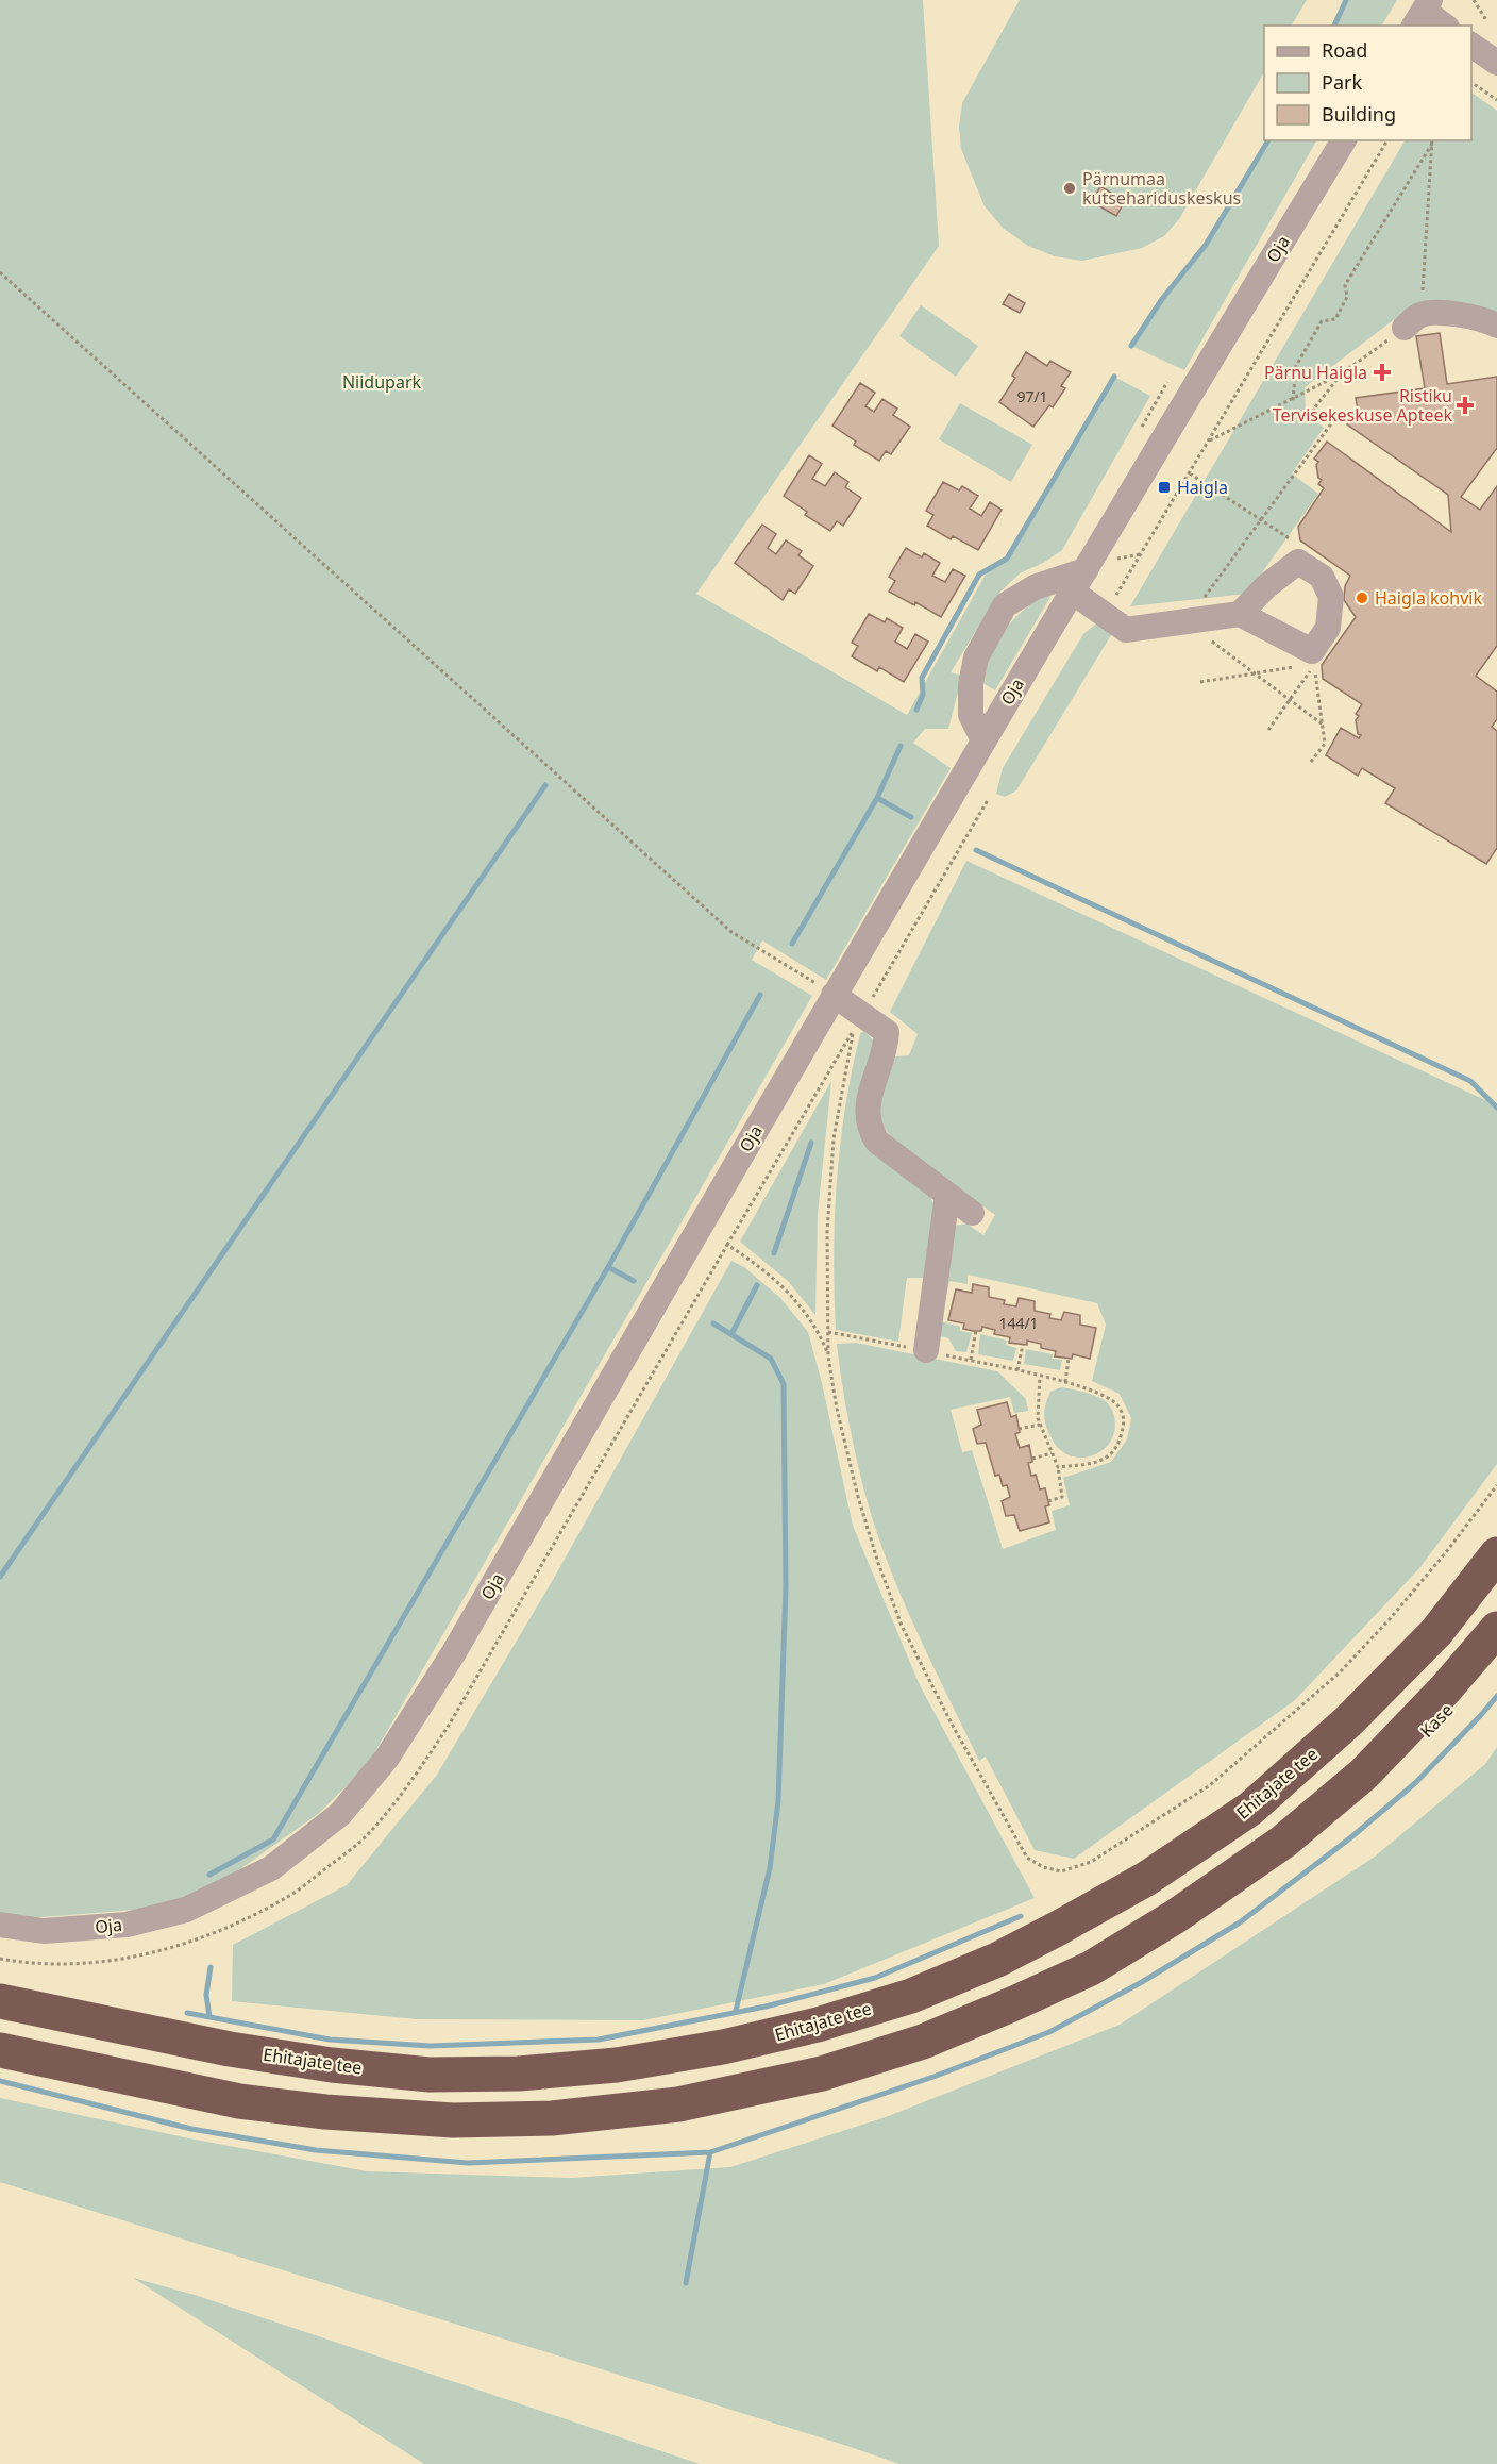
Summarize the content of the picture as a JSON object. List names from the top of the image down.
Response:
{
  "streets": {
    "highway": ["Ehitajate tee"],
    "street": ["Oja", "Kase"]
  },
  "parks": ["Niidupark"],
  "places": {
    "other": ["Pärnumaa kutsehariduskeskus", "Haigla kohvik"],
    "health": ["Pärnu Haigla", "Ristiku Tervisekeskuse Apteek"],
    "transit": ["Haigla"]
  },
  "house_numbers": ["97/1", "144/1"],
  "legend": ["Road", "Park", "Building"]
}
